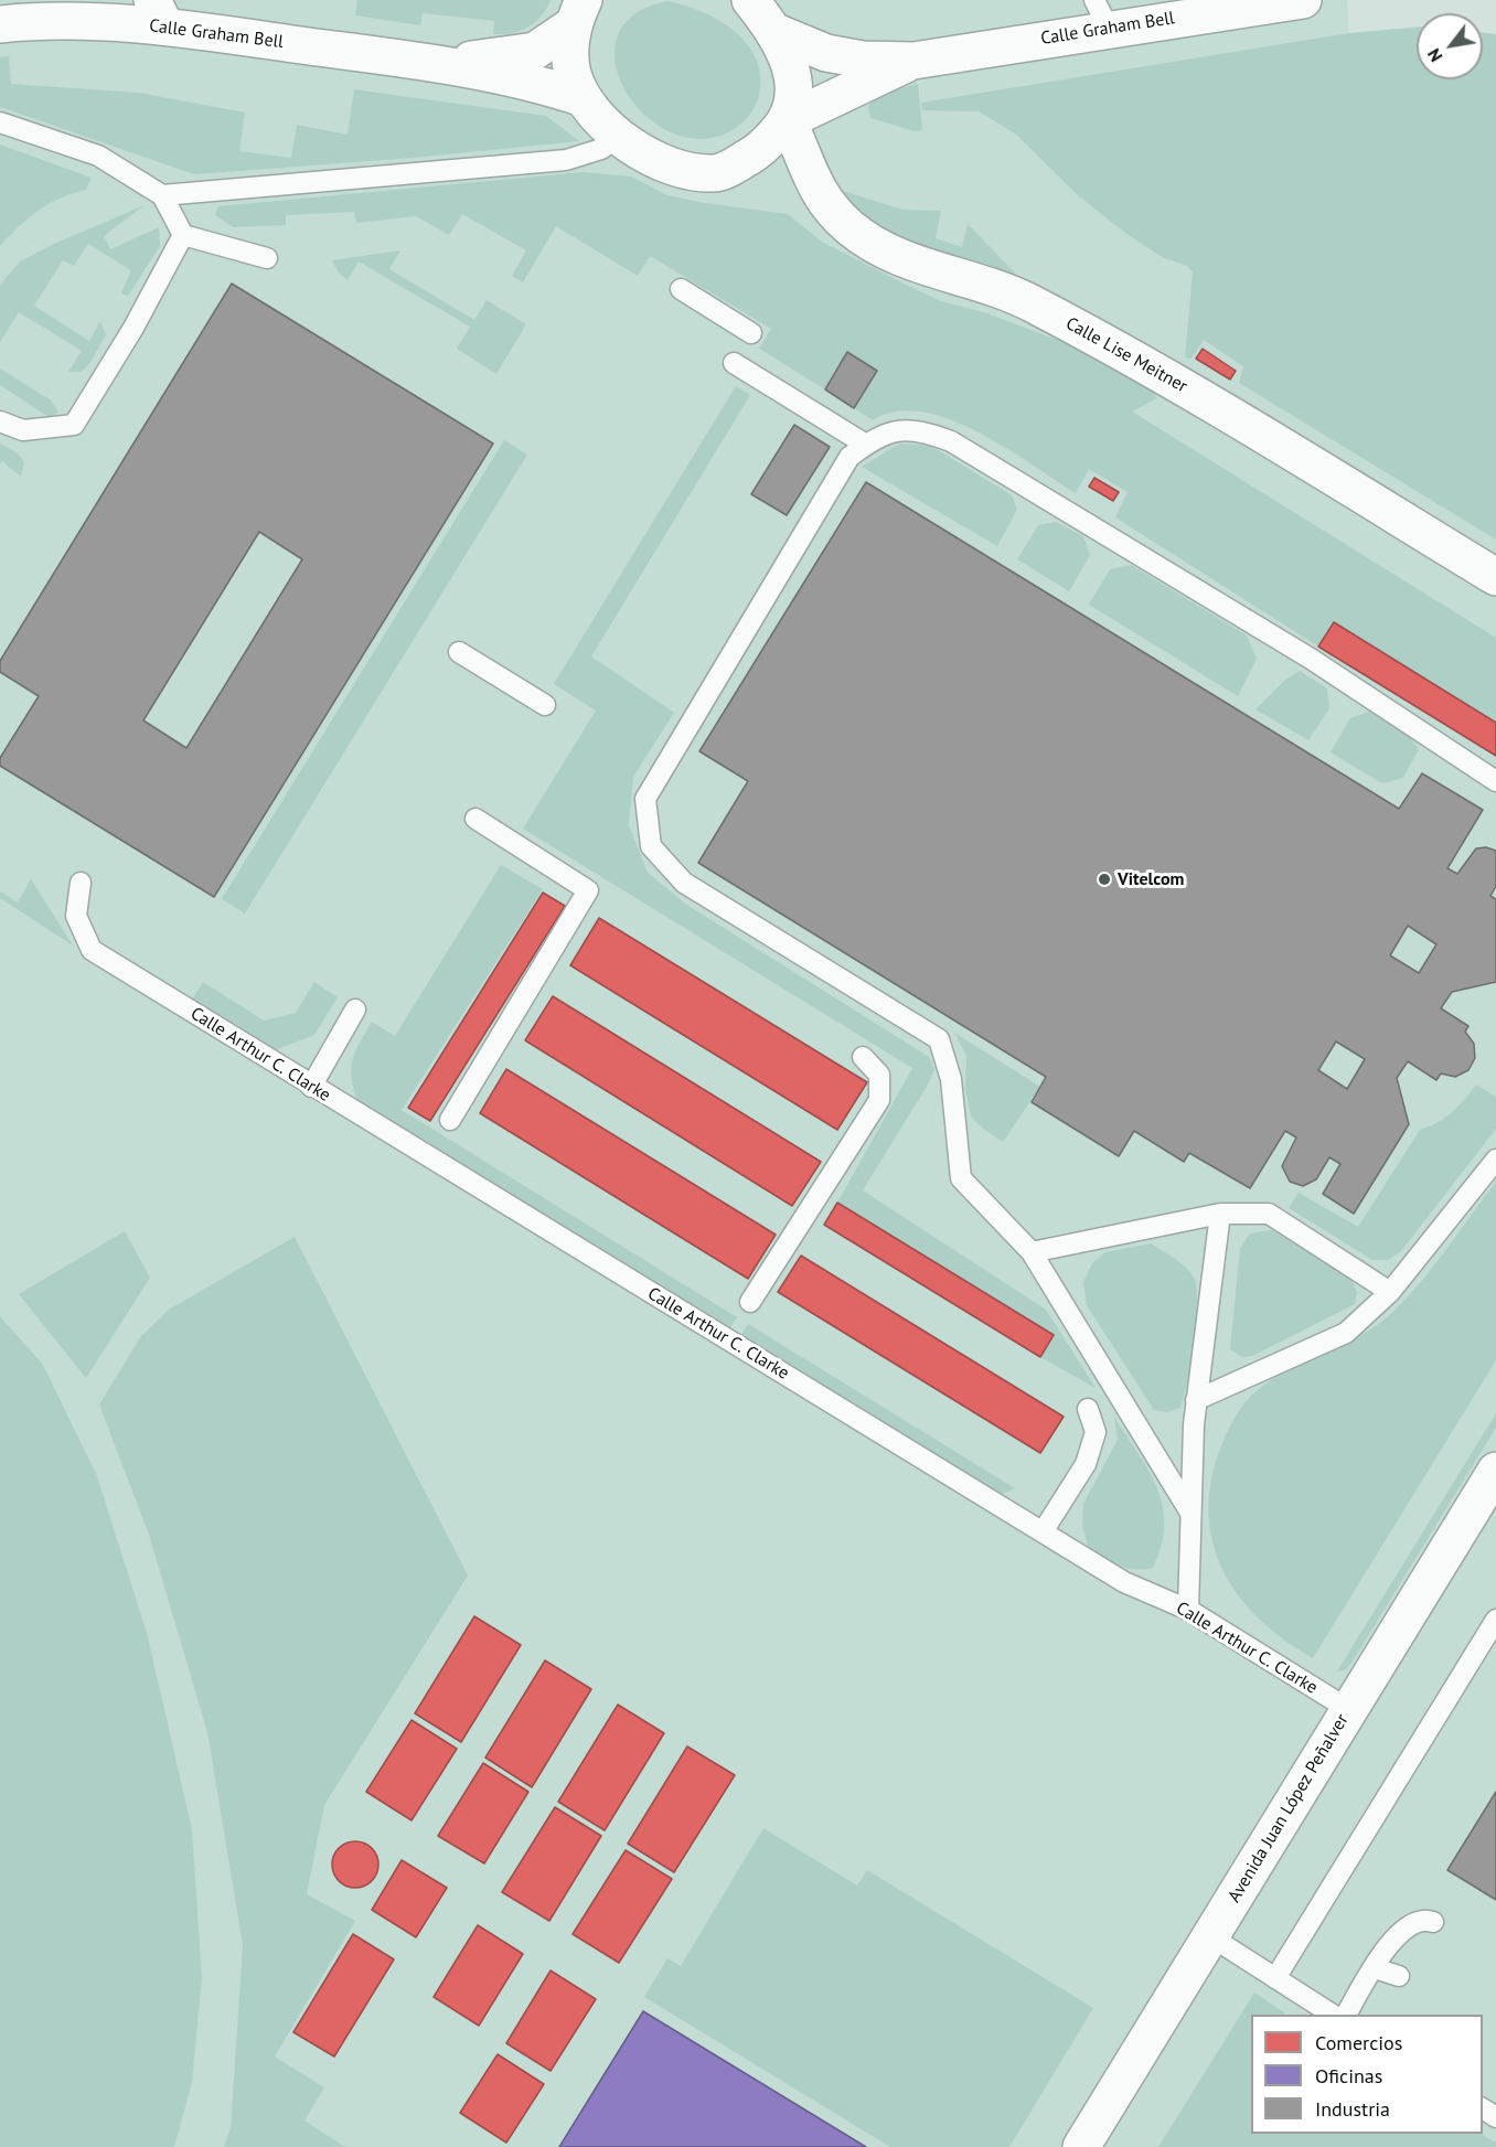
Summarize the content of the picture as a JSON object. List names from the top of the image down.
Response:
{
  "streets": {
    "street": ["Calle Graham Bell", "Calle Lise Meitner", "Avenida Juan López Peñalver"],
    "lane": ["Calle Arthur C. Clarke"]
  },
  "crossings": [
    ["Calle Graham Bell", "Calle Lise Meitner"],
    ["Calle Arthur C. Clarke", "Avenida Juan López Peñalver"]
  ],
  "places": ["Vitelcom"],
  "legend": ["Comercios", "Oficinas", "Industria"],
  "north": "bottom left"
}
